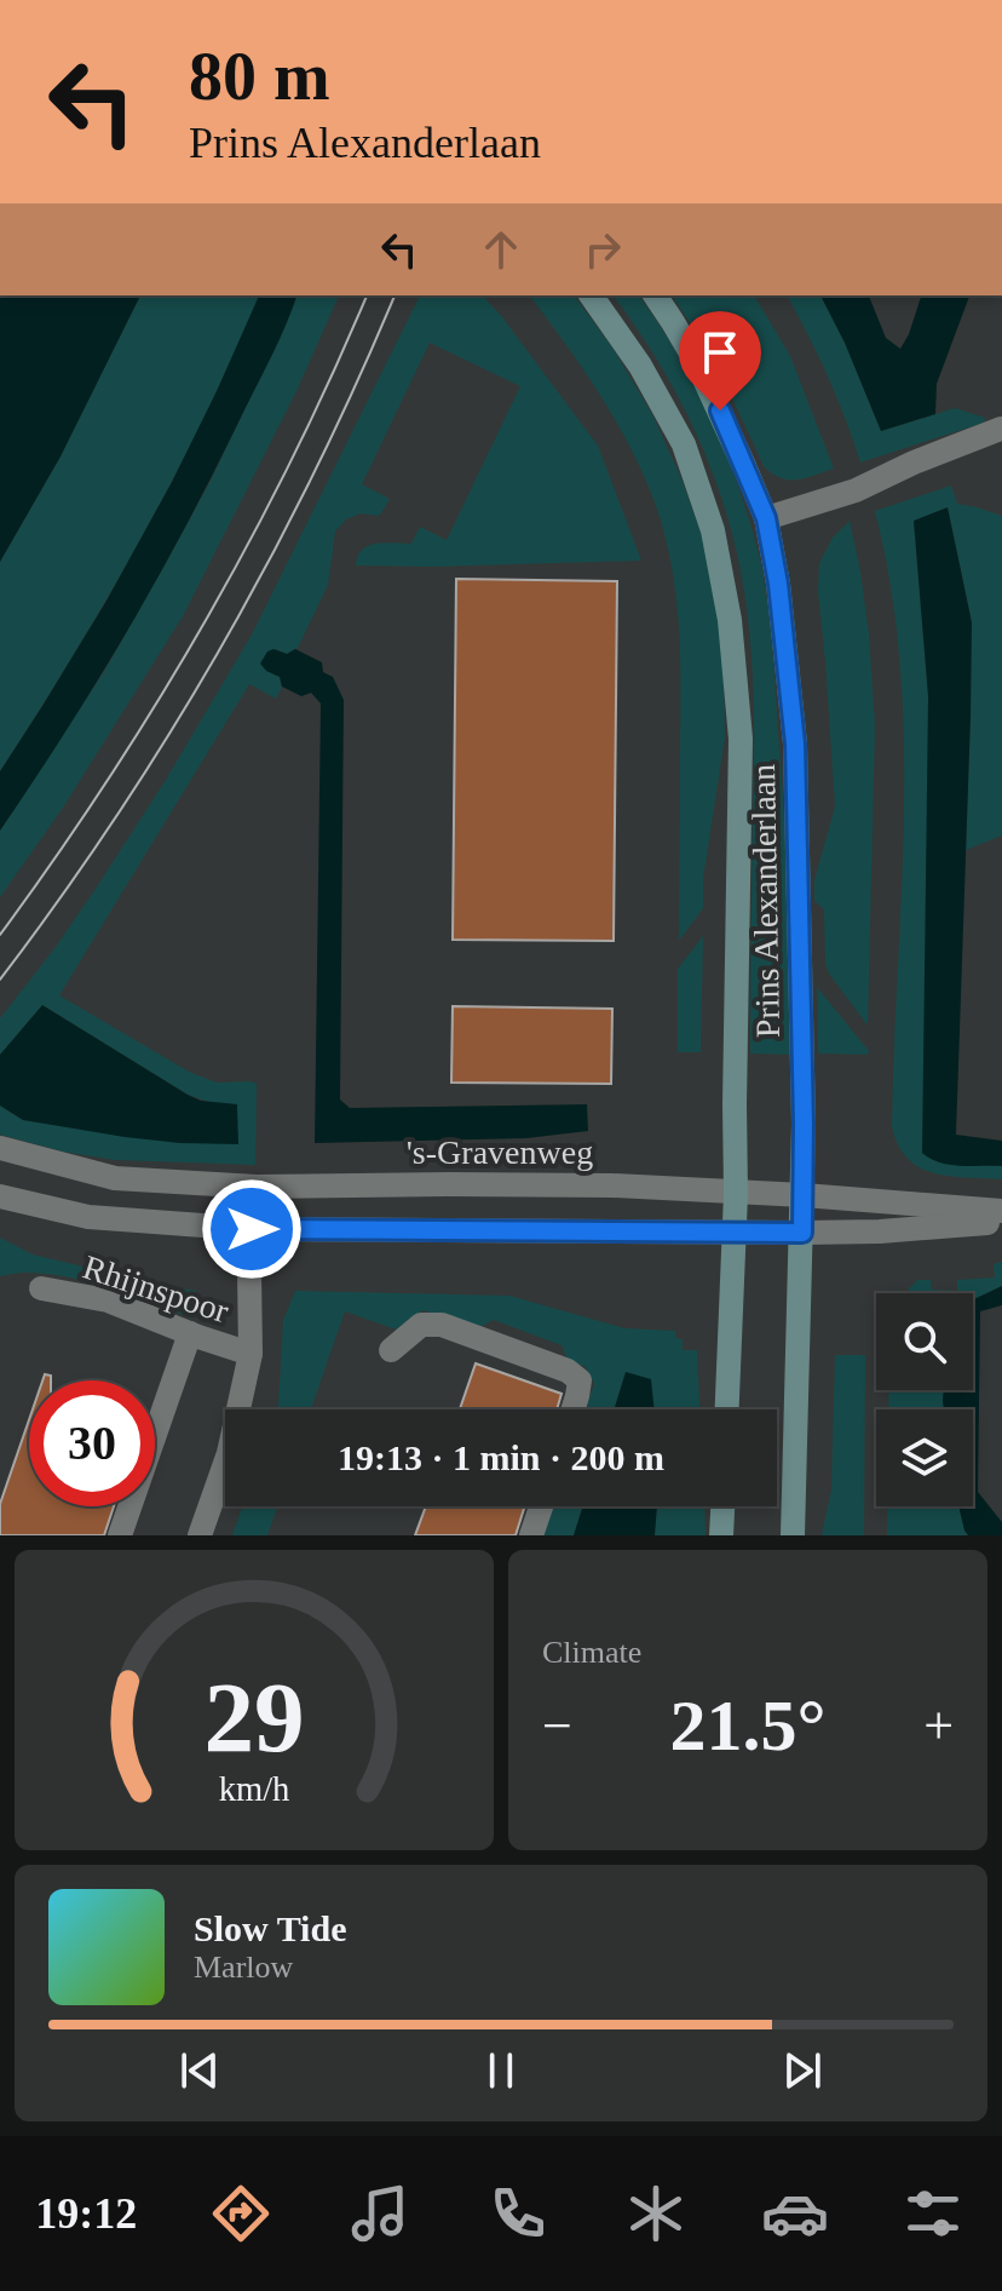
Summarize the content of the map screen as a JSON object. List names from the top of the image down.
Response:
{
  "streets": {
    "main road": ["Prins Alexanderlaan"],
    "street": ["'s-Gravenweg", "Rhijnspoor"]
  },
  "crossings": [
    ["Prins Alexanderlaan", "'s-Gravenweg"],
    ["'s-Gravenweg", "Rhijnspoor"]
  ],
  "page": {
    "turn": ["80 m", "Prins Alexanderlaan"],
    "limit": "30",
    "trip": "19:13 · 1 min · 200 m",
    "tile": "Climate",
    "heat": ["−", "21.5°", "+"],
    "song": ["Slow Tide", "Marlow"],
    "tabs": "19:12",
    "gauge": ["29", "km/h"]
  }
}
